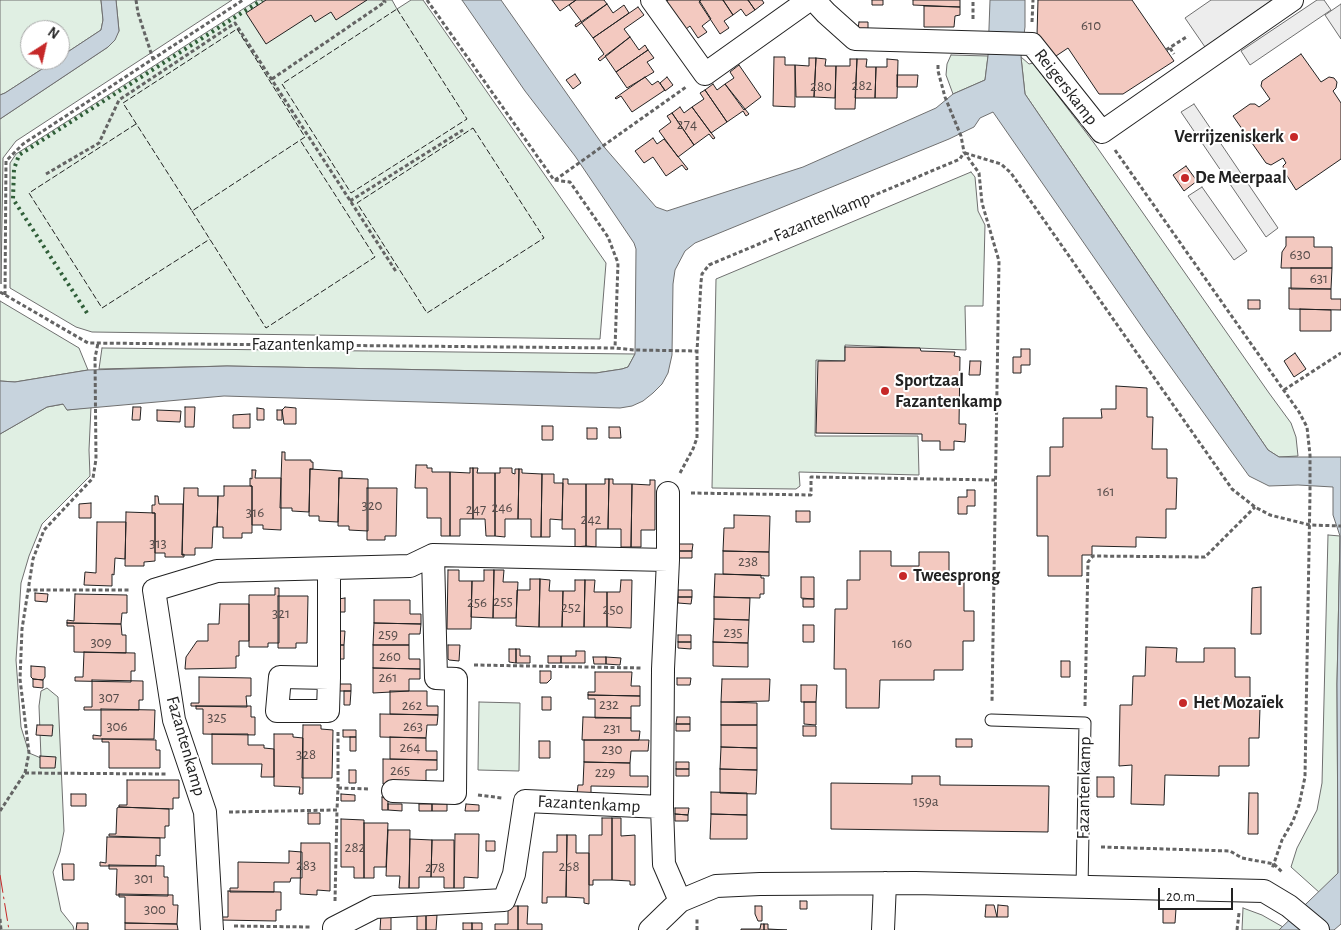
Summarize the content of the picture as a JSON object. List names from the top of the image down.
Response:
{
  "streets": {
    "street": ["Reigerskamp", "Fazantenkamp"]
  },
  "places": [
    "Verrijzeniskerk",
    "De Meerpaal",
    "Sportzaal Fazantenkamp",
    "Tweesprong",
    "Het Mozaïek"
  ],
  "house_numbers": [
    "610",
    "282",
    "280",
    "274",
    "630",
    "631",
    "161",
    "320",
    "246",
    "247",
    "316",
    "242",
    "313",
    "238",
    "255",
    "256",
    "252",
    "250",
    "321",
    "235",
    "259",
    "309",
    "160",
    "260",
    "261",
    "307",
    "232",
    "262",
    "325",
    "306",
    "263",
    "231",
    "264",
    "230",
    "328",
    "265",
    "229",
    "159a",
    "282",
    "283",
    "268",
    "278",
    "301",
    "300"
  ],
  "scale_bar": "20 m",
  "north": "top right"
}
